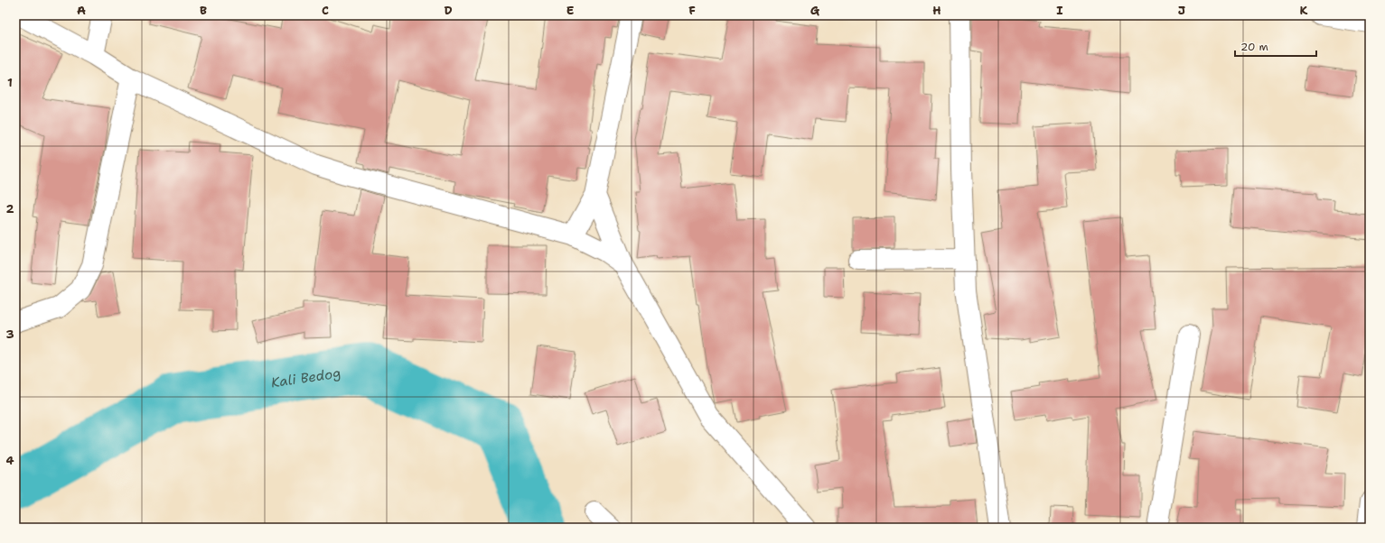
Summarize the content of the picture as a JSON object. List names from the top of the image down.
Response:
{
  "water": ["Kali Bedog"],
  "scale_bar": "20 m",
  "grid": {
    "columns": [
      "A",
      "B",
      "C",
      "D",
      "E",
      "F",
      "G",
      "H",
      "I",
      "J",
      "K"
    ],
    "rows": [
      "1",
      "2",
      "3",
      "4"
    ]
  }
}
